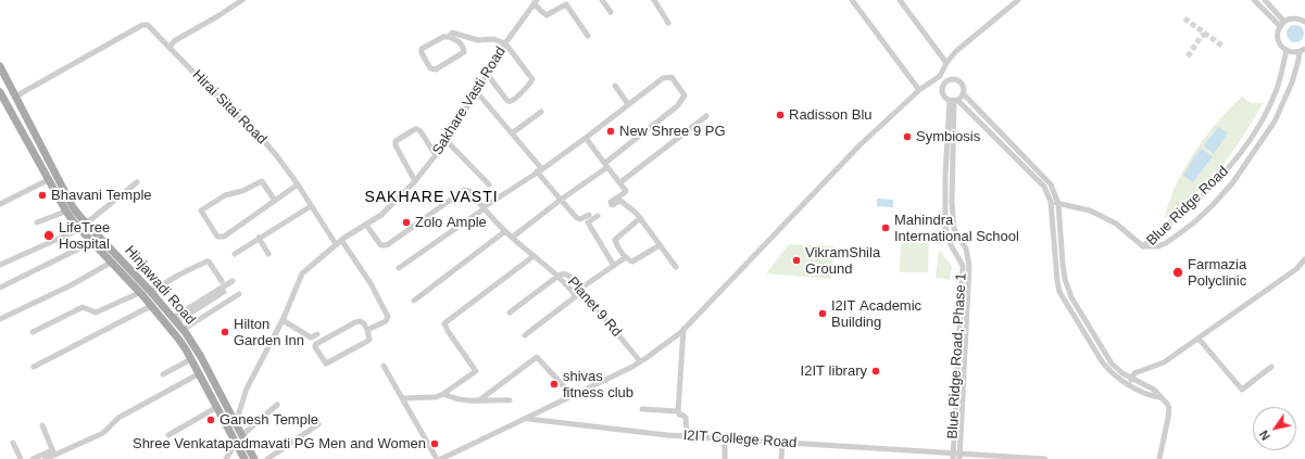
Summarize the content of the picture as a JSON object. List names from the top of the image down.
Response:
{
  "streets": {
    "main road": ["Hinjawadi Road"],
    "street": [
      "Sakhare Vasti Road",
      "Hirai Sitai Road",
      "Blue Ridge Road",
      "Planet 9 Rd",
      "Blue Ridge Road, Phase 1",
      "I2IT College Road"
    ]
  },
  "crossings": [
    ["Sakhare Vasti Road", "Hirai Sitai Road"],
    ["Sakhare Vasti Road", "Hinjawadi Road"],
    ["Sakhare Vasti Road", "Planet 9 Rd"],
    ["Hirai Sitai Road", "Hinjawadi Road"],
    ["Blue Ridge Road, Phase 1", "I2IT College Road"]
  ],
  "districts": ["SAKHARE VASTI"],
  "places": [
    "Radisson Blu",
    "New Shree 9 PG",
    "Symbiosis",
    "Bhavani Temple",
    "Zolo Ample",
    "Mahindra International School",
    "LifeTree Hospital",
    "VikramShila Ground",
    "Farmazia Polyclinic",
    "I2IT Academic Building",
    "Hilton Garden Inn",
    "I2IT library",
    "shivas fitness club",
    "Ganesh Temple",
    "Shree Venkatapadmavati PG Men and Women"
  ],
  "north": "bottom left"
}
